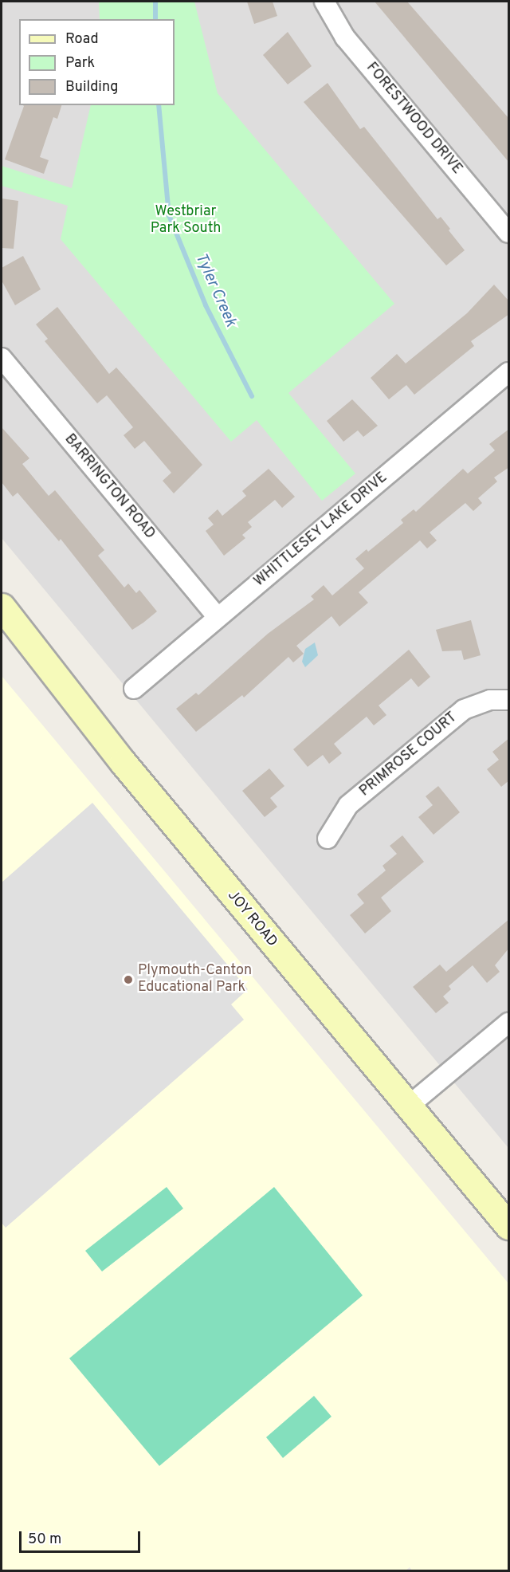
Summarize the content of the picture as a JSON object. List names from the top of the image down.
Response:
{
  "streets": {
    "street": [
      "FORESTWOOD DRIVE",
      "BARRINGTON ROAD",
      "WHITTLESEY LAKE DRIVE",
      "PRIMROSE COURT",
      "JOY ROAD"
    ]
  },
  "crossings": [
    ["BARRINGTON ROAD", "WHITTLESEY LAKE DRIVE"]
  ],
  "water": ["Tyler Creek"],
  "parks": ["Westbriar Park South"],
  "places": ["Plymouth-Canton Educational Park"],
  "legend": ["Road", "Park", "Building"],
  "scale_bar": "50 m"
}
